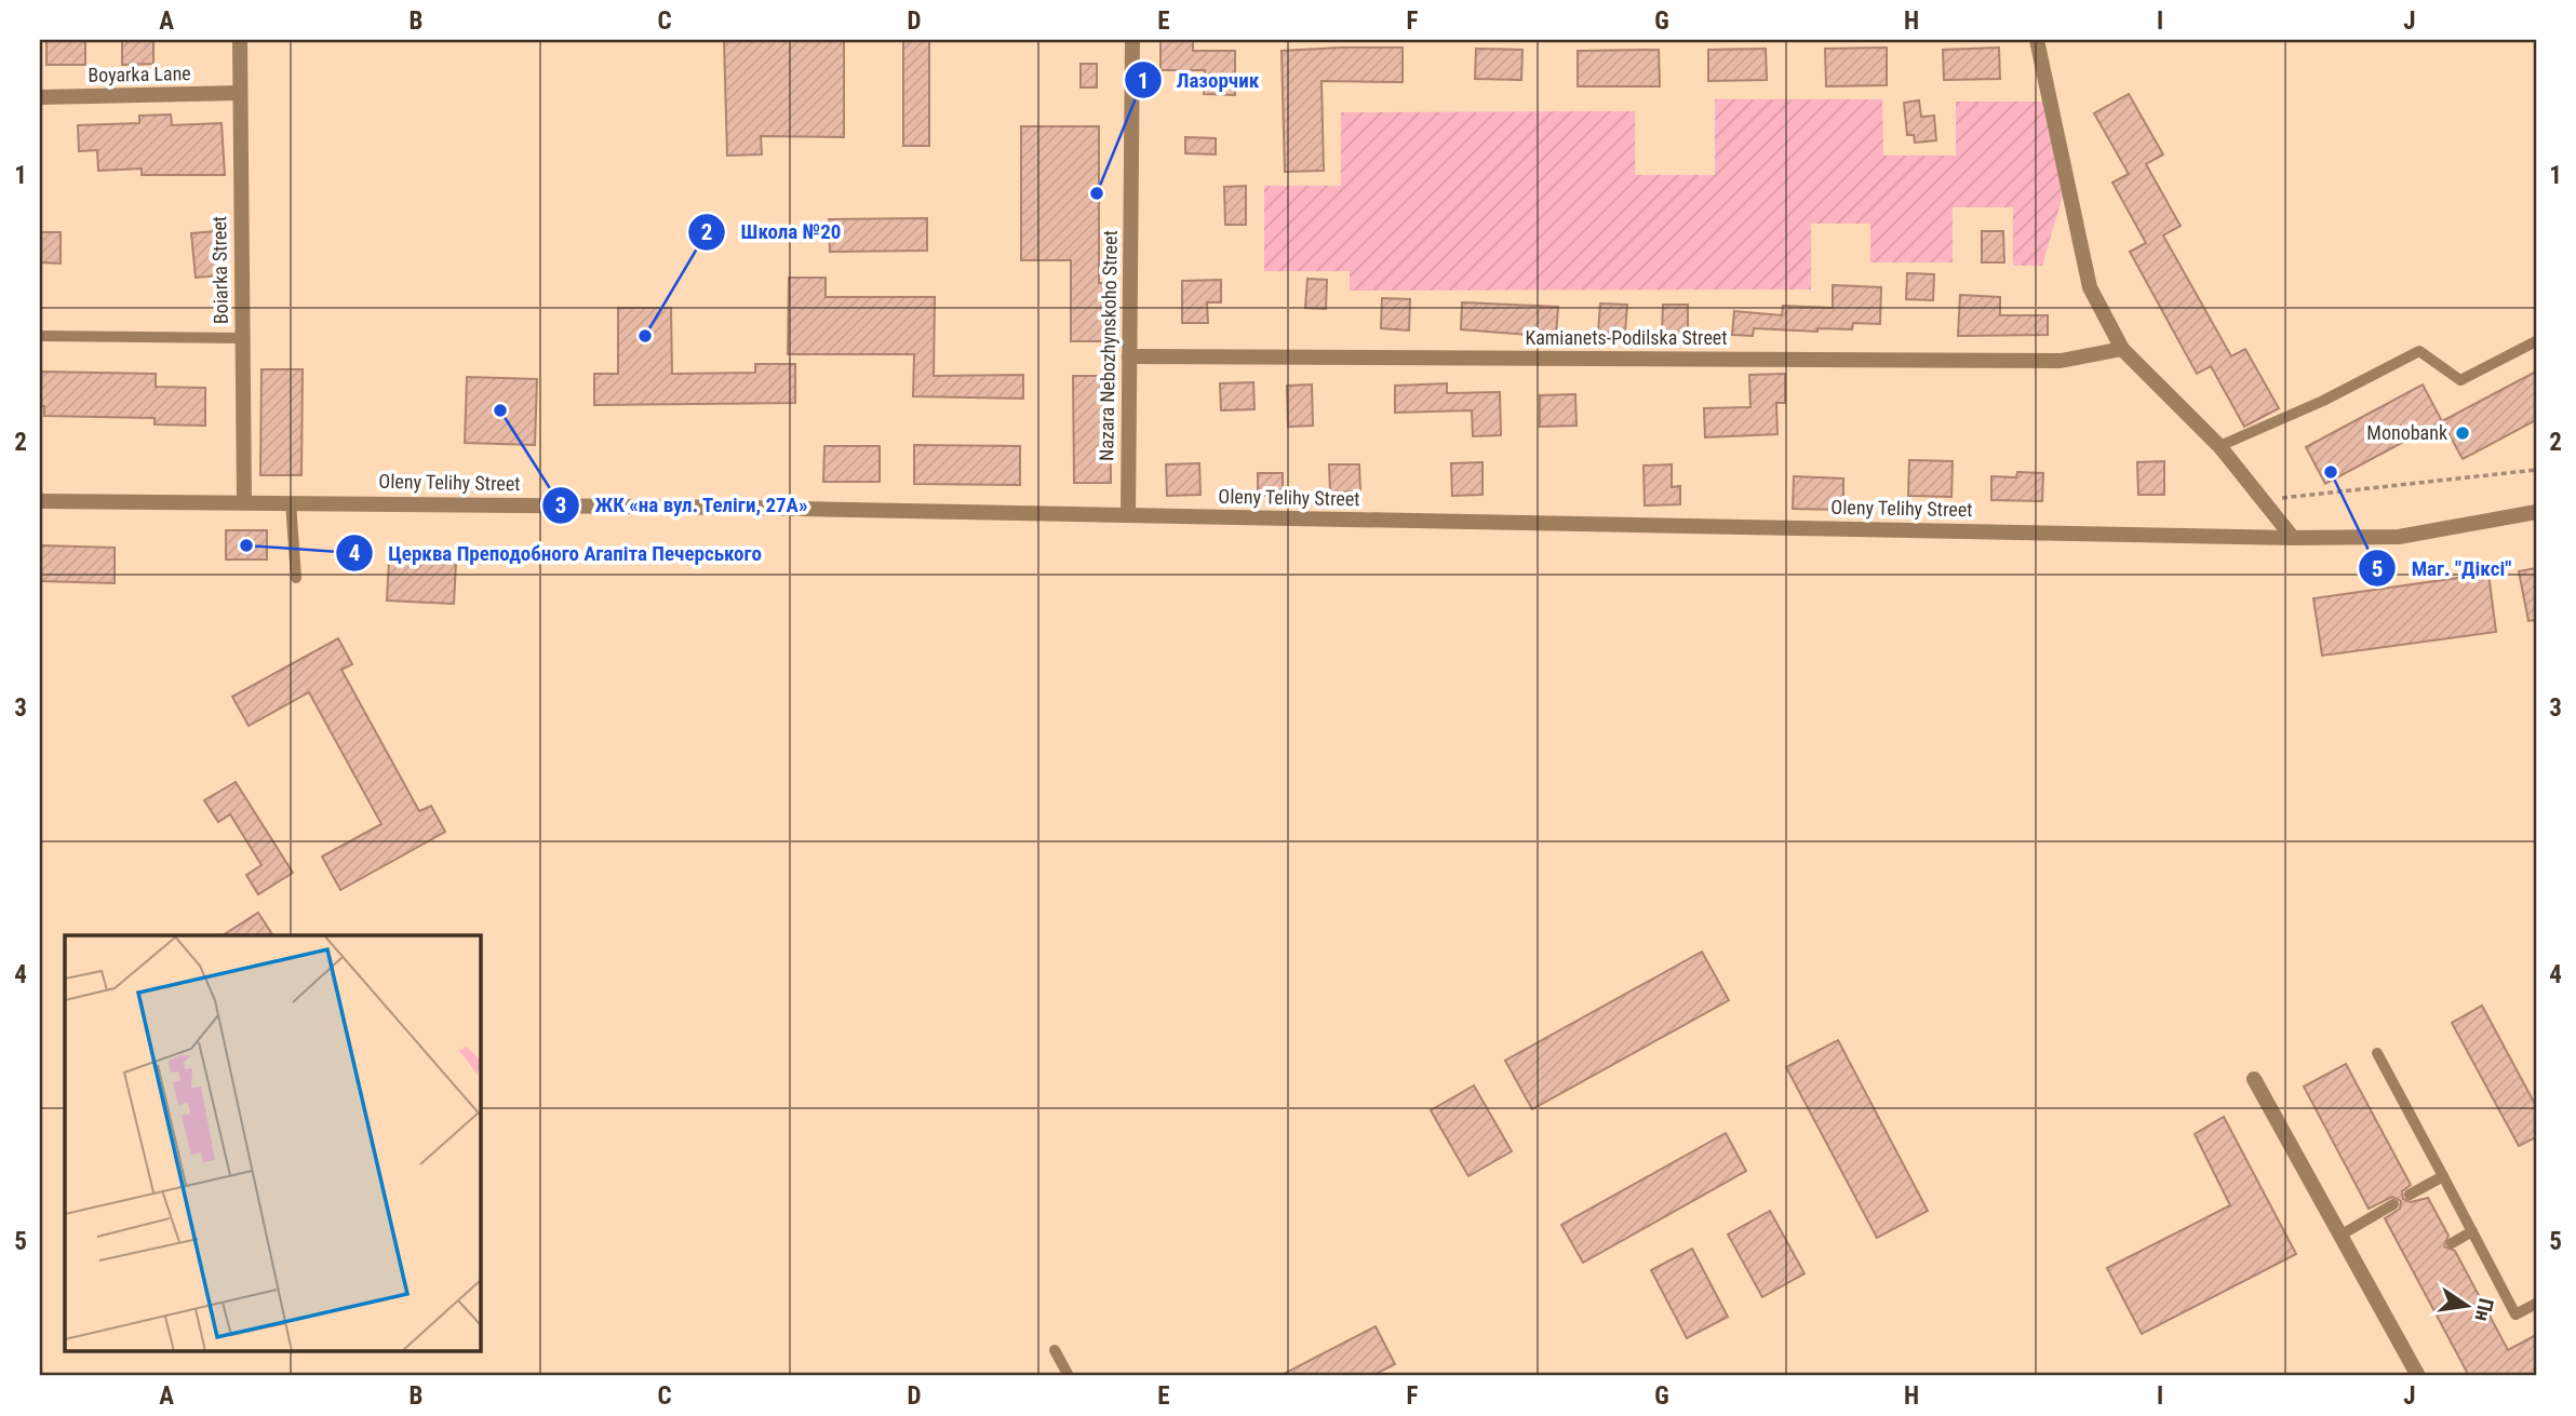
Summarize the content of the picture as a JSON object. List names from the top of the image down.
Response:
{
  "streets": {
    "street": [
      "Boyarka Lane",
      "Boiarka Street",
      "Kamianets-Podilska Street",
      "Nazara Nebozhynskoho Street",
      "Oleny Telihy Street"
    ]
  },
  "crossings": [
    ["Boyarka Lane", "Boiarka Street"],
    ["Boiarka Street", "Oleny Telihy Street"],
    ["Kamianets-Podilska Street", "Nazara Nebozhynskoho Street"],
    ["Nazara Nebozhynskoho Street", "Oleny Telihy Street"]
  ],
  "places": [
    "Лазорчик",
    "Школа №20",
    "ЖК «на вул. Теліги, 27А»",
    "Monobank",
    "Маг. \"Діксі\"",
    "Церква Преподобного Агапіта Печерського"
  ],
  "north": "right",
  "grid": {
    "columns": [
      "A",
      "B",
      "C",
      "D",
      "E",
      "F",
      "G",
      "H",
      "I",
      "J"
    ],
    "rows": [
      "1",
      "2",
      "3",
      "4",
      "5"
    ]
  }
}
